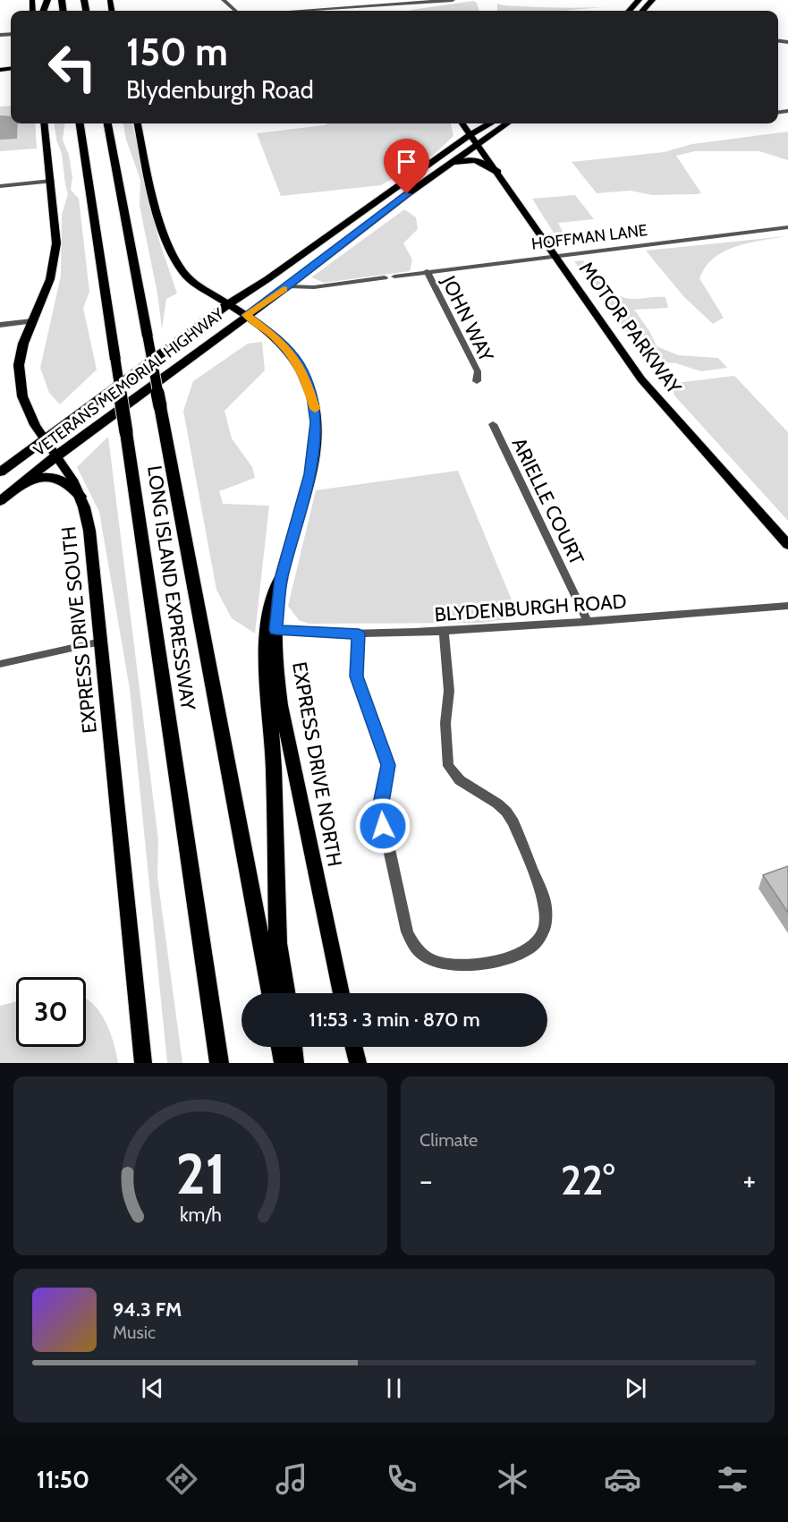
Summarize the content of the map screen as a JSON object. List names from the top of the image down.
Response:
{
  "streets": {
    "highway": ["VETERANS MEMORIAL HIGHWAY", "LONG ISLAND EXPRESSWAY"],
    "main road": ["MOTOR PARKWAY", "EXPRESS DRIVE SOUTH", "EXPRESS DRIVE NORTH"],
    "street": [
      "HOFFMAN LANE",
      "JOHN WAY",
      "ARIELLE COURT",
      "BLYDENBURGH ROAD"
    ]
  },
  "crossings": [
    ["HOFFMAN LANE", "JOHN WAY"],
    ["HOFFMAN LANE", "MOTOR PARKWAY"],
    ["MOTOR PARKWAY", "VETERANS MEMORIAL HIGHWAY"],
    ["VETERANS MEMORIAL HIGHWAY", "EXPRESS DRIVE SOUTH"],
    ["VETERANS MEMORIAL HIGHWAY", "EXPRESS DRIVE NORTH"],
    ["ARIELLE COURT", "BLYDENBURGH ROAD"],
    ["BLYDENBURGH ROAD", "EXPRESS DRIVE NORTH"]
  ],
  "page": {
    "turn": ["150 m", "Blydenburgh Road"],
    "limit": "30",
    "trip": "11:53 · 3 min · 870 m",
    "tile": "Climate",
    "heat": ["−", "22°", "+"],
    "song": ["94.3 FM", "Music"],
    "tabs": "11:50",
    "gauge": ["21", "km/h"]
  }
}
